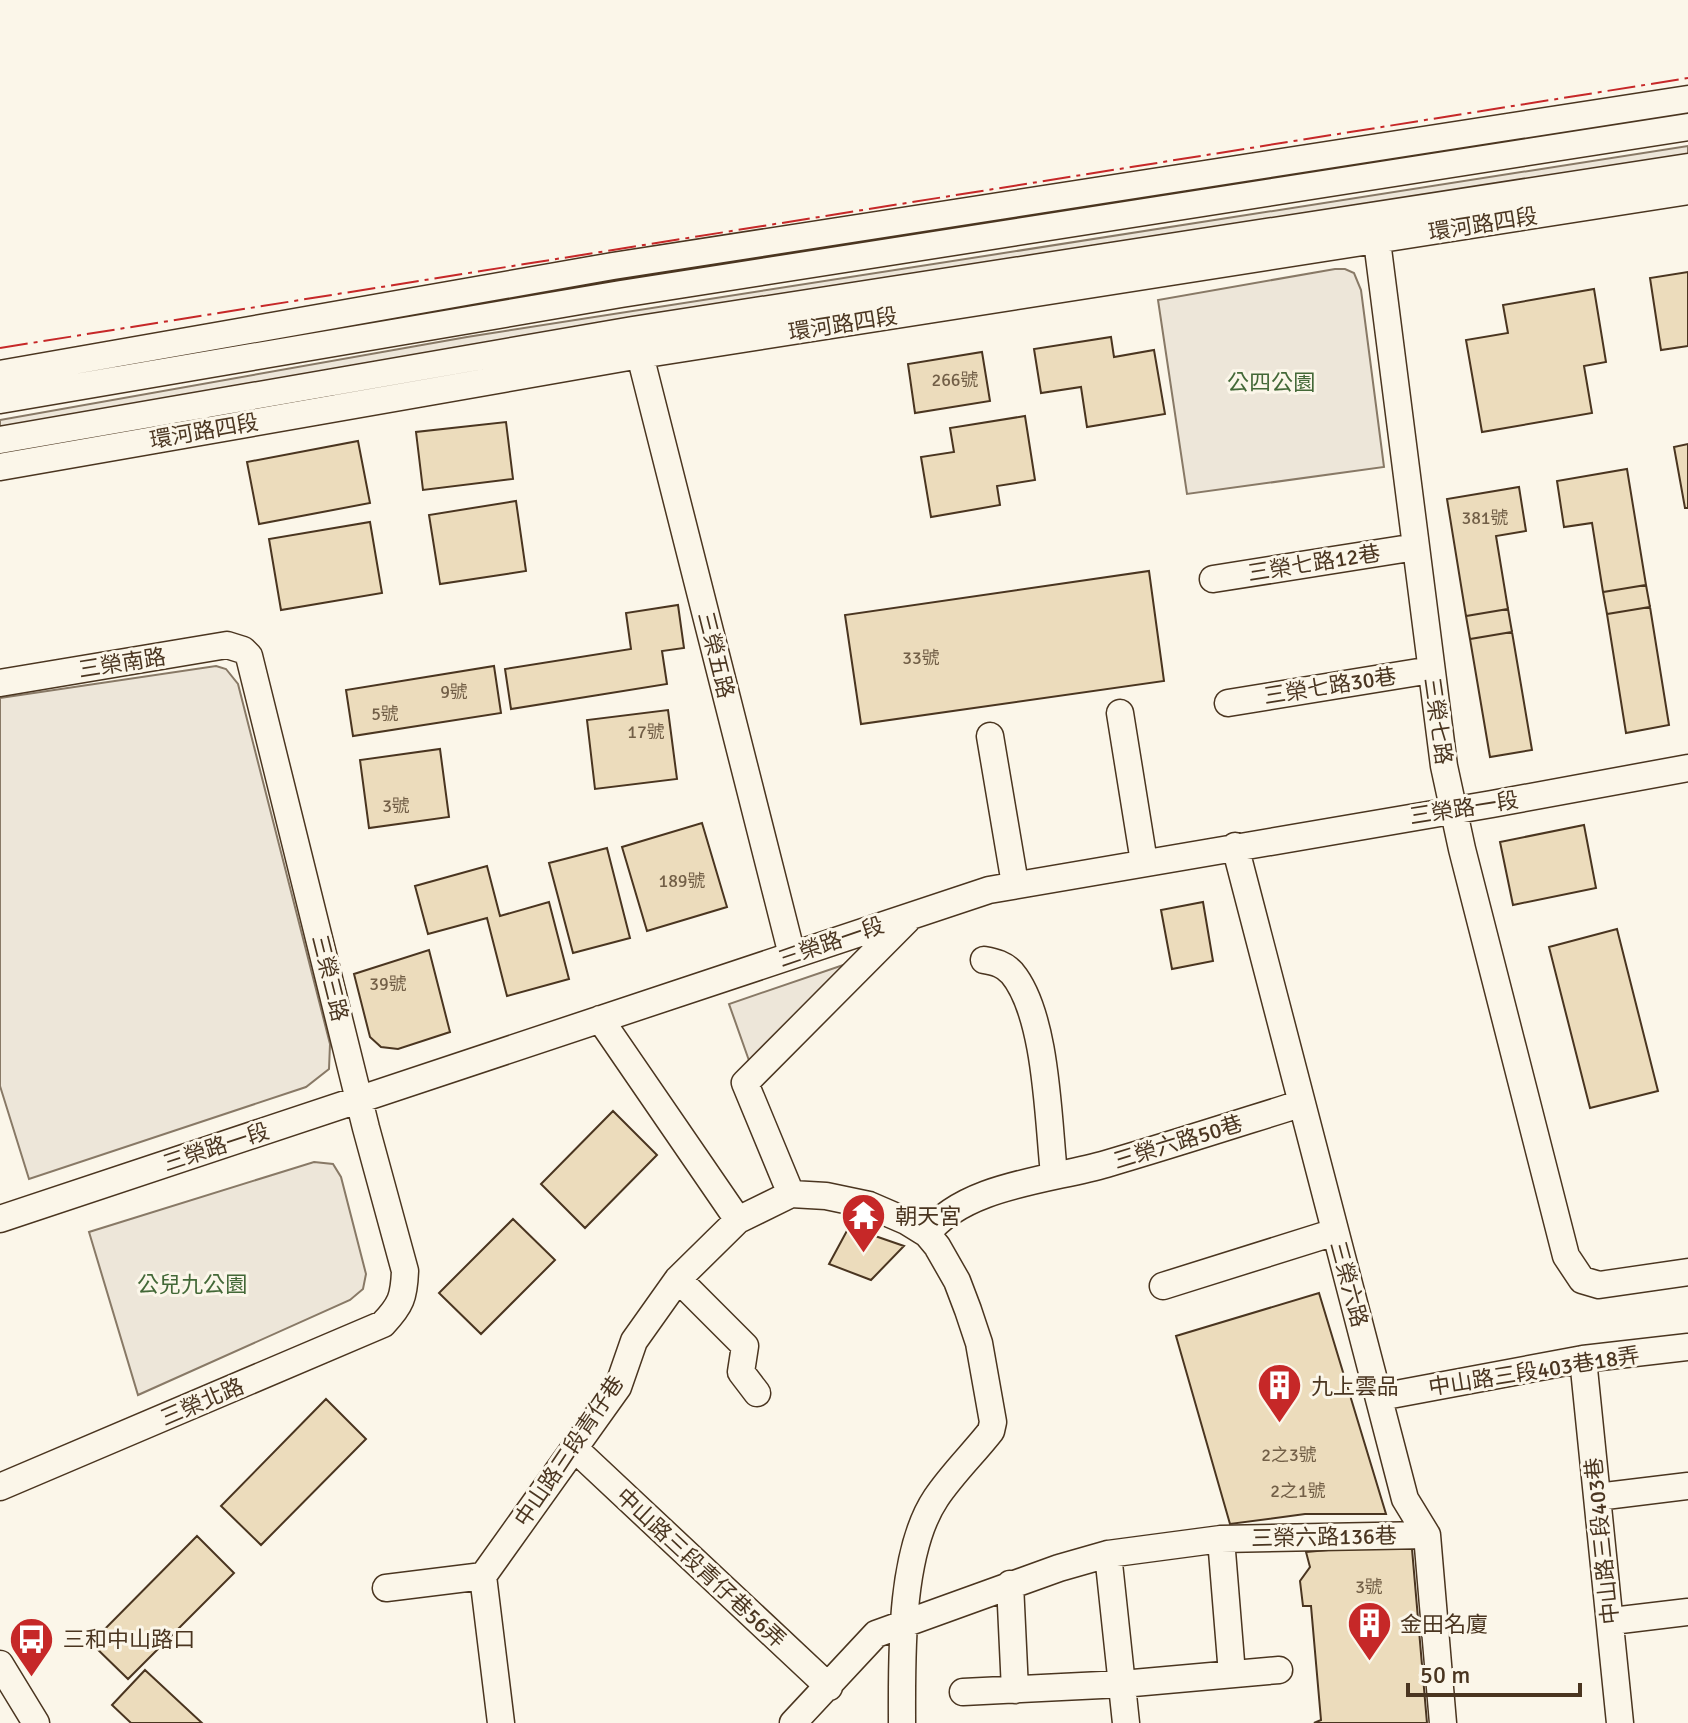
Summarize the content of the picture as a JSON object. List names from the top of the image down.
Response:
{
  "streets": {
    "street": [
      "環河路四段",
      "三榮七路12巷",
      "三榮五路",
      "三榮南路",
      "三榮七路30巷",
      "三榮七路",
      "三榮路一段",
      "三榮三路",
      "三榮六路50巷",
      "三榮六路",
      "中山路三段403巷18弄",
      "三榮北路",
      "中山路三段青仔巷",
      "三榮六路136巷",
      "中山路三段403巷",
      "中山路三段青仔巷56弄"
    ]
  },
  "crossings": [
    ["環河路四段", "三榮五路"],
    ["環河路四段", "三榮七路"],
    ["三榮七路12巷", "三榮七路"],
    ["三榮五路", "三榮路一段"],
    ["三榮南路", "三榮三路"],
    ["三榮七路30巷", "三榮七路"],
    ["三榮七路", "三榮路一段"],
    ["三榮路一段", "三榮三路"],
    ["三榮路一段", "三榮六路"],
    ["三榮三路", "三榮北路"],
    ["三榮六路50巷", "三榮六路"],
    ["三榮六路", "中山路三段403巷18弄"],
    ["三榮六路", "三榮六路136巷"],
    ["中山路三段403巷18弄", "中山路三段403巷"],
    ["中山路三段青仔巷", "中山路三段青仔巷56弄"]
  ],
  "parks": ["公四公園", "公兒九公園"],
  "places": {
    "temple": ["朝天宮"],
    "building": ["九上雲品", "金田名廈"],
    "bus stop": ["三和中山路口"]
  },
  "house_numbers": [
    "266號",
    "381號",
    "33號",
    "9號",
    "5號",
    "17號",
    "3號",
    "189號",
    "39號",
    "2之3號",
    "2之1號",
    "3號"
  ],
  "scale_bar": "50 m"
}
